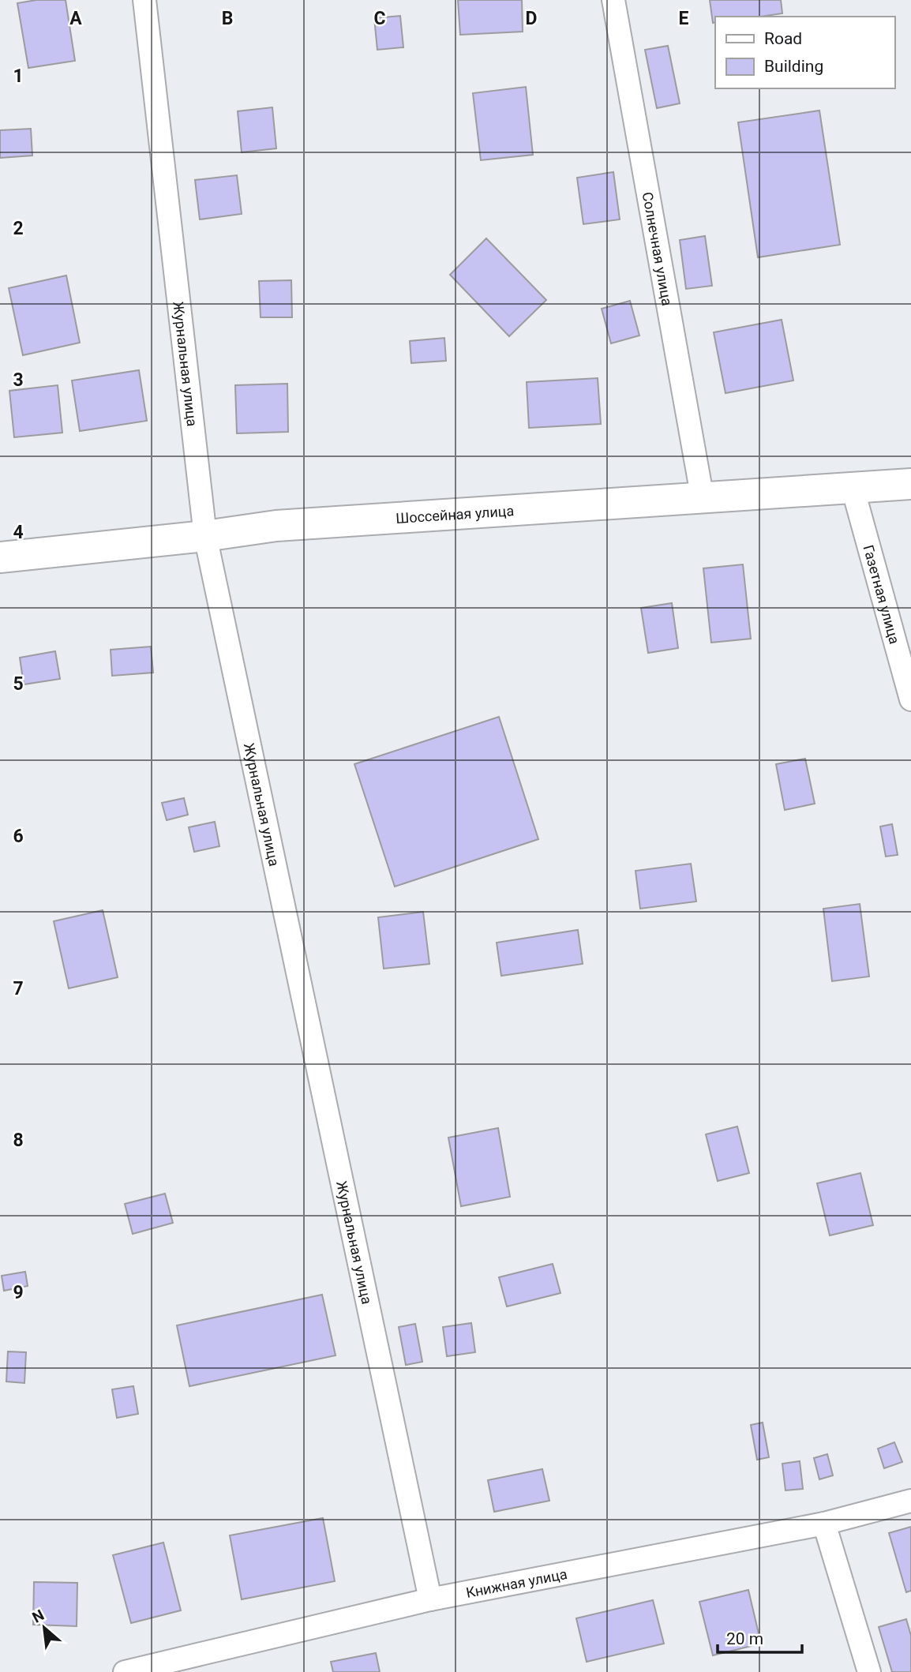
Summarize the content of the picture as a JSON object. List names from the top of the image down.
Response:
{
  "streets": {
    "main road": ["Шоссейная улица"],
    "street": [
      "Солнечная улица",
      "Журнальная улица",
      "Газетная улица",
      "Книжная улица"
    ]
  },
  "crossings": [
    ["Солнечная улица", "Шоссейная улица"],
    ["Журнальная улица", "Шоссейная улица"],
    ["Журнальная улица", "Книжная улица"],
    ["Шоссейная улица", "Газетная улица"]
  ],
  "legend": ["Road", "Building"],
  "scale_bar": "20 m",
  "north": "top left",
  "grid": {
    "columns": [
      "A",
      "B",
      "C",
      "D",
      "E"
    ],
    "rows": [
      "1",
      "2",
      "3",
      "4",
      "5",
      "6",
      "7",
      "8",
      "9"
    ]
  }
}
